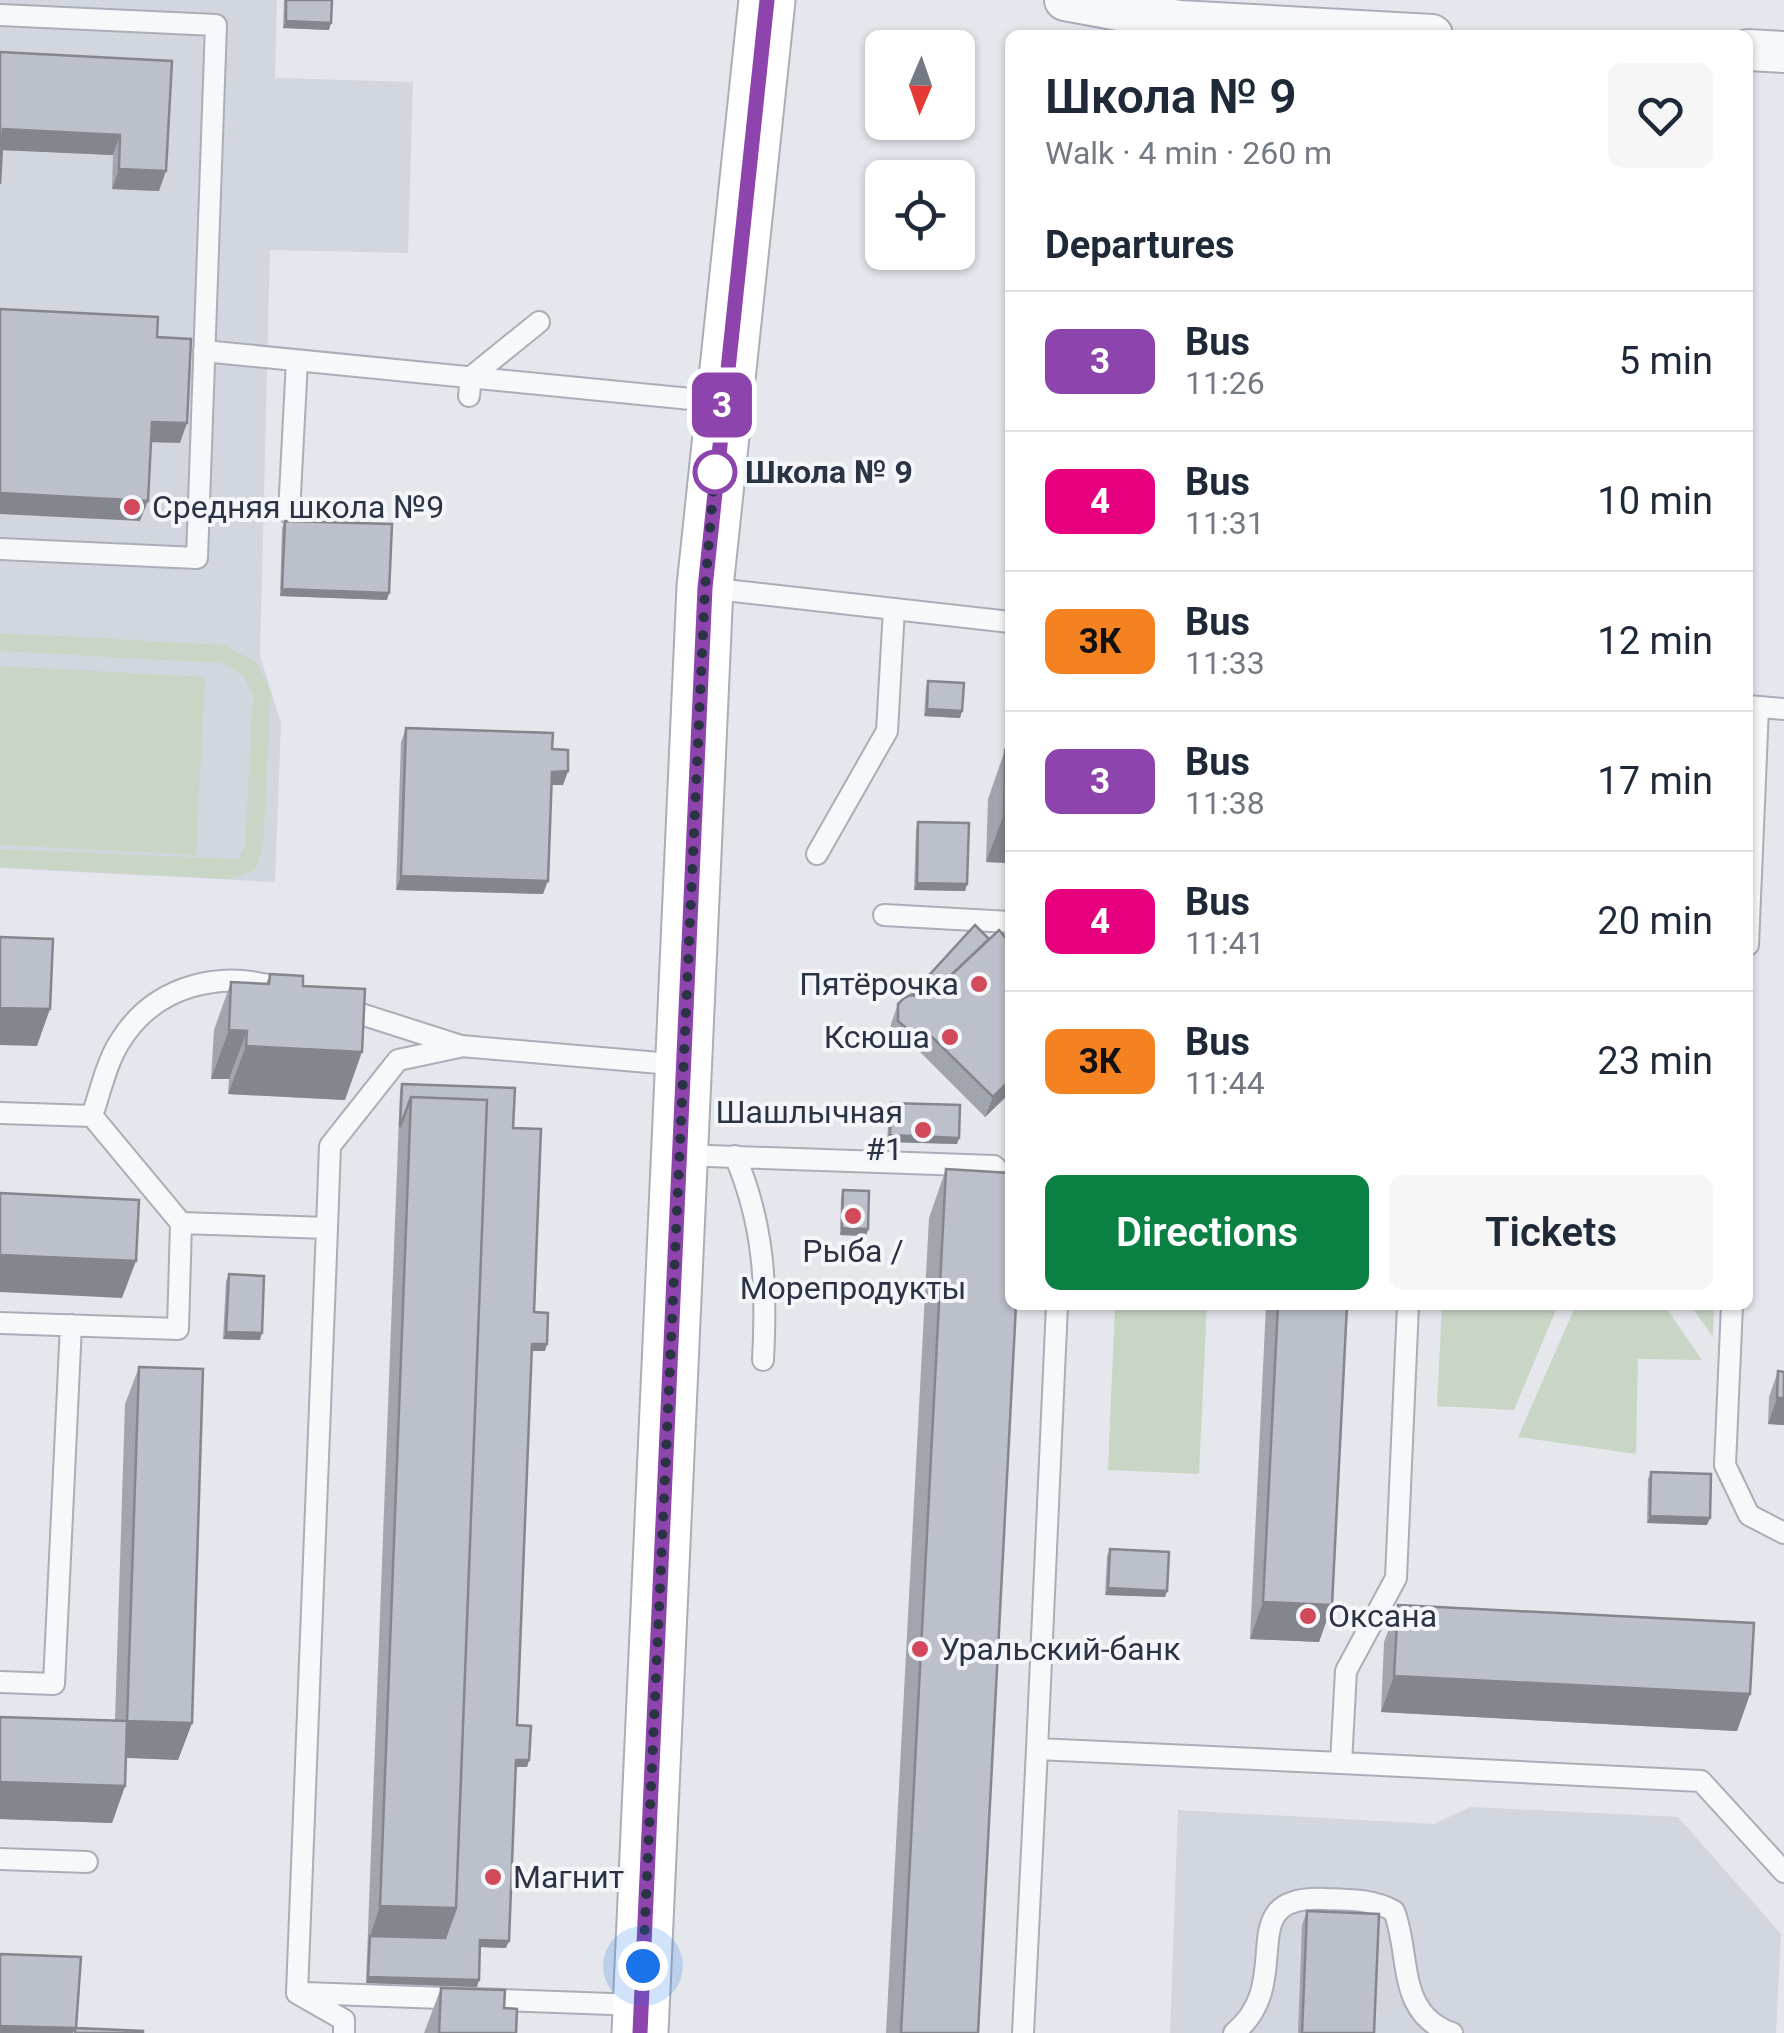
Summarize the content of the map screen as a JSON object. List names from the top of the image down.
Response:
{
  "places": [
    "Школа № 9",
    "Средняя школа №9",
    "Пятёрочка",
    "Ксюша",
    "Шашлычная #1",
    "Рыба / Морепродукты",
    "Оксана",
    "Уральский-банк",
    "Магнит"
  ],
  "lines": ["bus line 3"],
  "north": "bottom",
  "page": {
    "on_map": "3",
    "heading": [
      ["Школа № 9", "Walk · 4 min · 260 m"],
      "Departures"
    ],
    "list": [
      {
        "mark": "3",
        "name": "Bus",
        "note": "11:26",
        "value": "5 min"
      },
      {
        "mark": "4",
        "name": "Bus",
        "note": "11:31",
        "value": "10 min"
      },
      {
        "mark": "3К",
        "name": "Bus",
        "note": "11:33",
        "value": "12 min"
      },
      {
        "mark": "3",
        "name": "Bus",
        "note": "11:38",
        "value": "17 min"
      },
      {
        "mark": "4",
        "name": "Bus",
        "note": "11:41",
        "value": "20 min"
      },
      {
        "mark": "3К",
        "name": "Bus",
        "note": "11:44",
        "value": "23 min"
      }
    ],
    "buttons": ["Directions", "Tickets"]
  }
}
